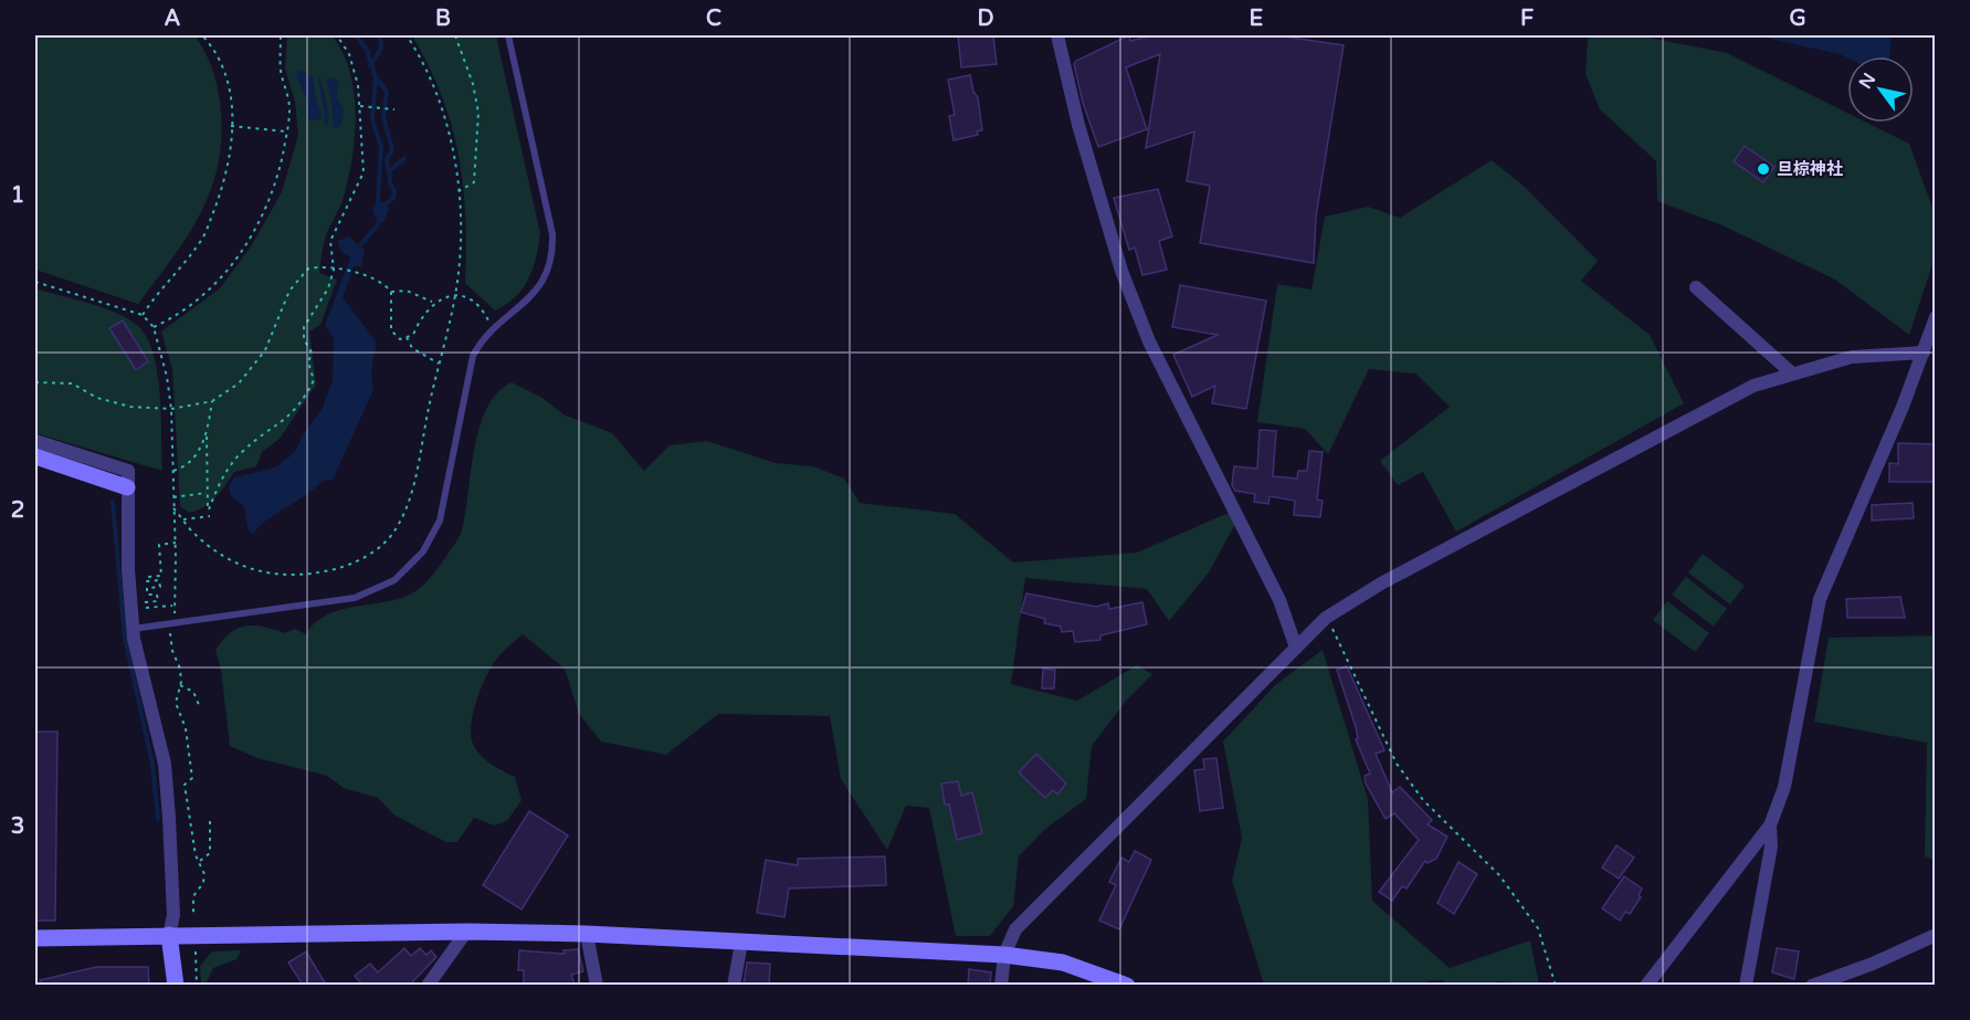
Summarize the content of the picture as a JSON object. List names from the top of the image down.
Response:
{
  "places": ["旦椋神社"],
  "north": "top left",
  "grid": {
    "columns": [
      "A",
      "B",
      "C",
      "D",
      "E",
      "F",
      "G"
    ],
    "rows": ["1", "2", "3"]
  }
}
